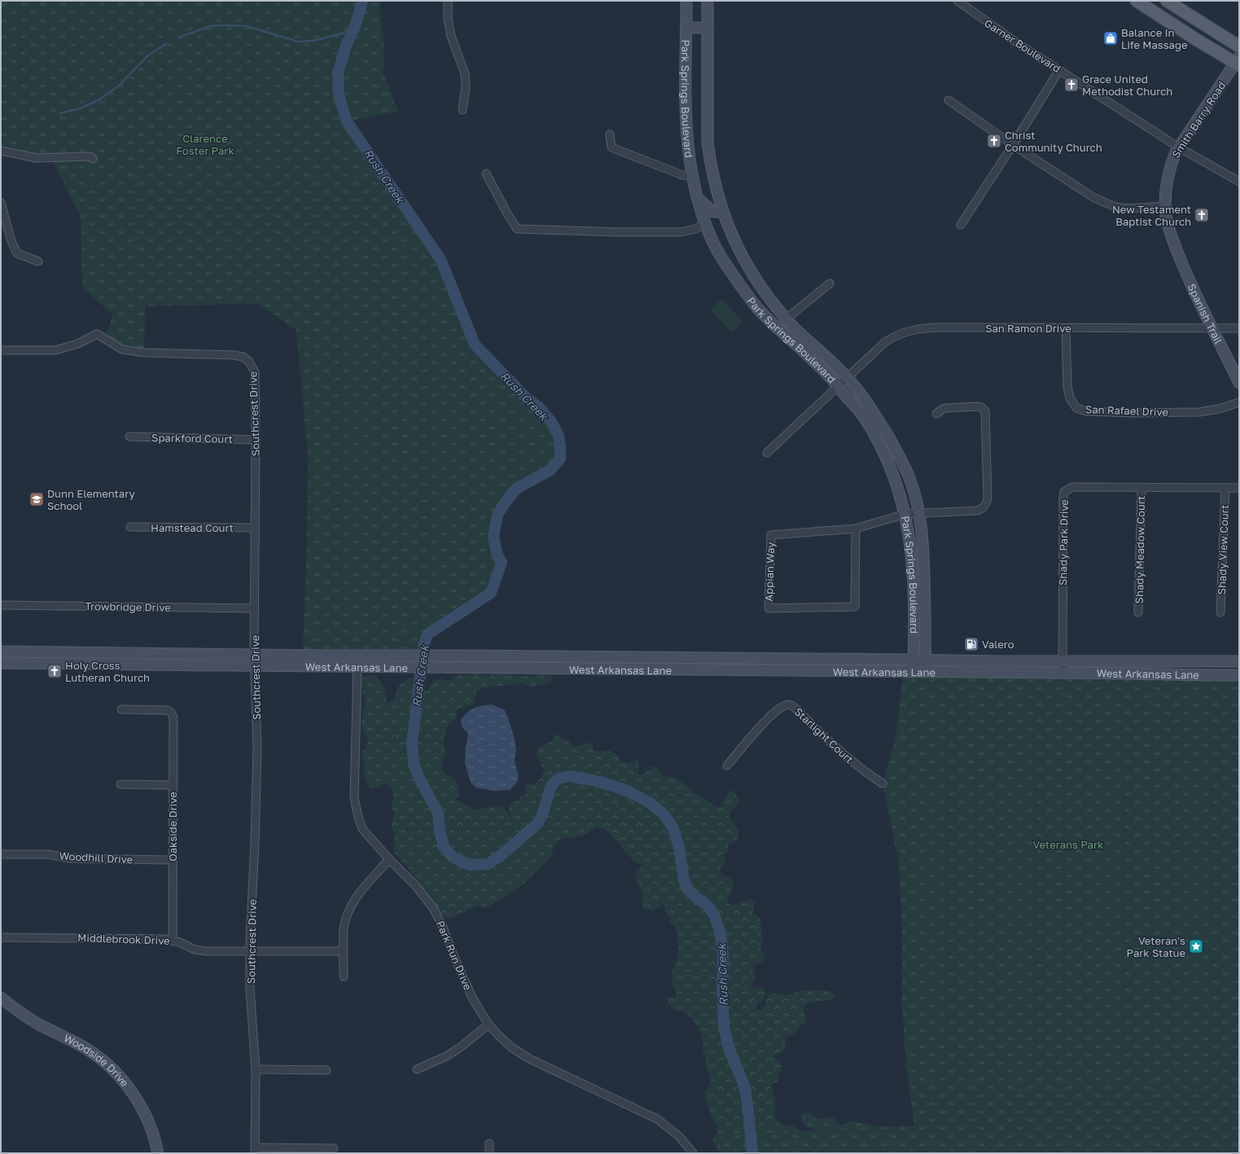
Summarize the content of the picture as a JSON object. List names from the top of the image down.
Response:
{
  "streets": {
    "main road": [
      "Park Springs Boulevard",
      "Smith Barry Road",
      "Spanish Trail",
      "West Arkansas Lane",
      "Woodside Drive"
    ],
    "street": [
      "Garner Boulevard",
      "San Ramon Drive",
      "San Rafael Drive",
      "Southcrest Drive",
      "Sparkford Court",
      "Hamstead Court",
      "Shady Park Drive",
      "Shady Meadow Court",
      "Shady View Court",
      "Appian Way",
      "Trowbridge Drive",
      "Starlight Court",
      "Oakside Drive",
      "Woodhill Drive",
      "Middlebrook Drive",
      "Park Run Drive"
    ]
  },
  "crossings": [
    ["Garner Boulevard", "Smith Barry Road"],
    ["Park Springs Boulevard", "San Ramon Drive"],
    ["Park Springs Boulevard", "Appian Way"],
    ["Park Springs Boulevard", "West Arkansas Lane"],
    ["Smith Barry Road", "Spanish Trail"],
    ["Spanish Trail", "San Ramon Drive"],
    ["San Ramon Drive", "San Rafael Drive"],
    ["Southcrest Drive", "Sparkford Court"],
    ["Southcrest Drive", "Hamstead Court"],
    ["Southcrest Drive", "Trowbridge Drive"],
    ["Southcrest Drive", "West Arkansas Lane"],
    ["Southcrest Drive", "Middlebrook Drive"],
    ["Shady Park Drive", "Shady Meadow Court"],
    ["Shady Park Drive", "Shady View Court"],
    ["Shady Park Drive", "West Arkansas Lane"],
    ["West Arkansas Lane", "Park Run Drive"],
    ["Oakside Drive", "Woodhill Drive"],
    ["Oakside Drive", "Middlebrook Drive"]
  ],
  "water": ["Rush Creek"],
  "parks": ["Clarence Foster Park", "Veterans Park"],
  "places": {
    "shop": ["Balance In Life Massage"],
    "church": [
      "Grace United Methodist Church",
      "Christ Community Church",
      "New Testament Baptist Church",
      "Holy Cross Lutheran Church"
    ],
    "school or university": ["Dunn Elementary School"],
    "fuel station": ["Valero"],
    "place": ["Veteran's Park Statue"]
  }
}
